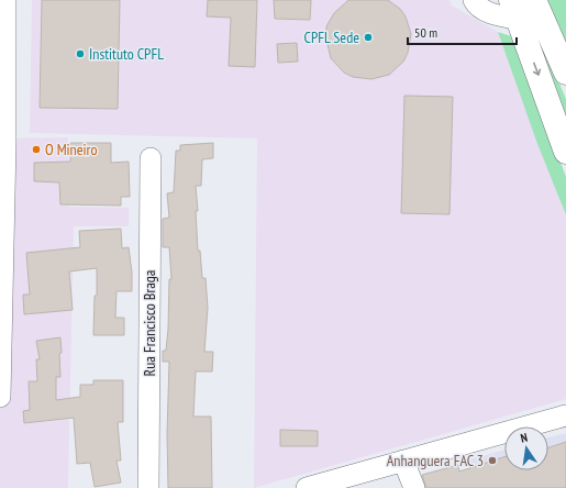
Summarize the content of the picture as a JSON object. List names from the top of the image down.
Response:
{
  "streets": {
    "street": ["Rua Francisco Braga"]
  },
  "places": [
    "CPFL Sede",
    "Instituto CPFL",
    "O Mineiro",
    "Anhanguera FAC 3"
  ],
  "scale_bar": "50 m",
  "north": "top"
}
